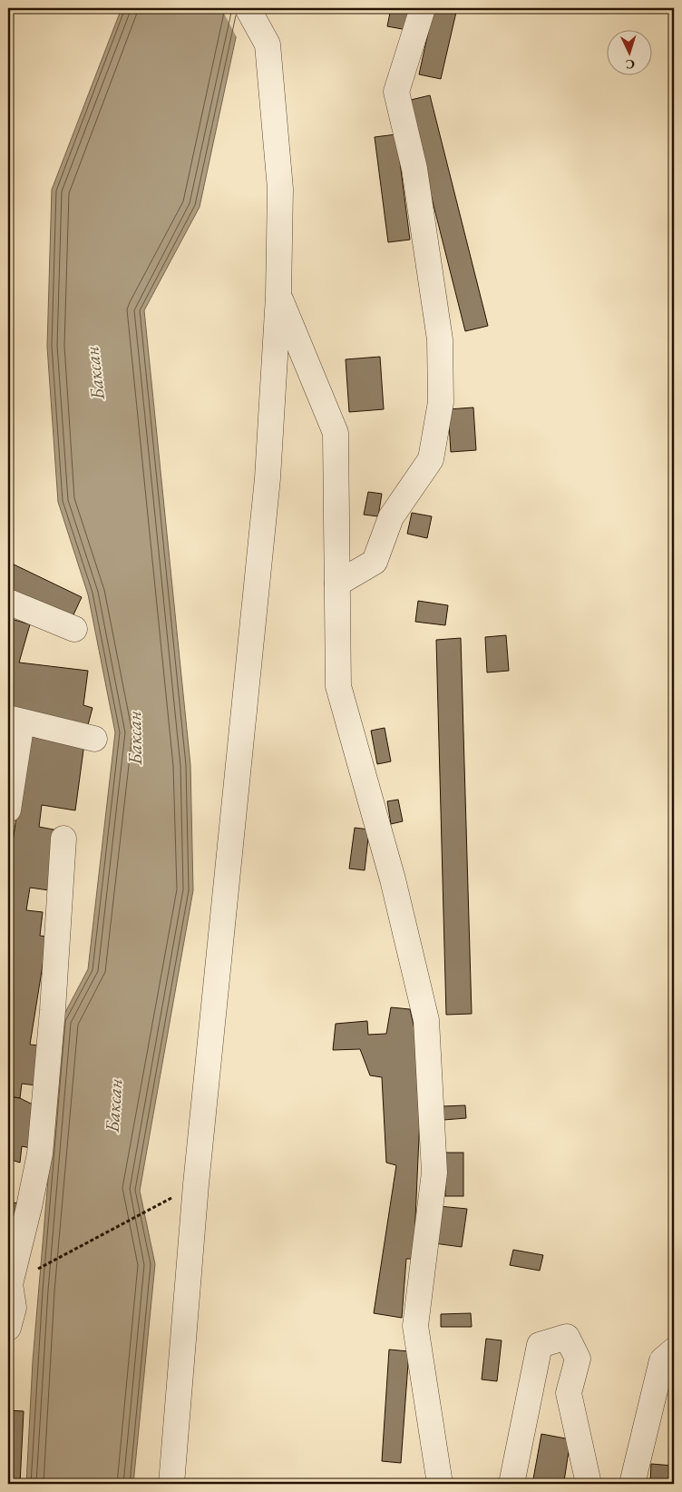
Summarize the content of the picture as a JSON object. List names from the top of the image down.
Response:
{
  "water": ["Баксан"],
  "north": "bottom"
}
